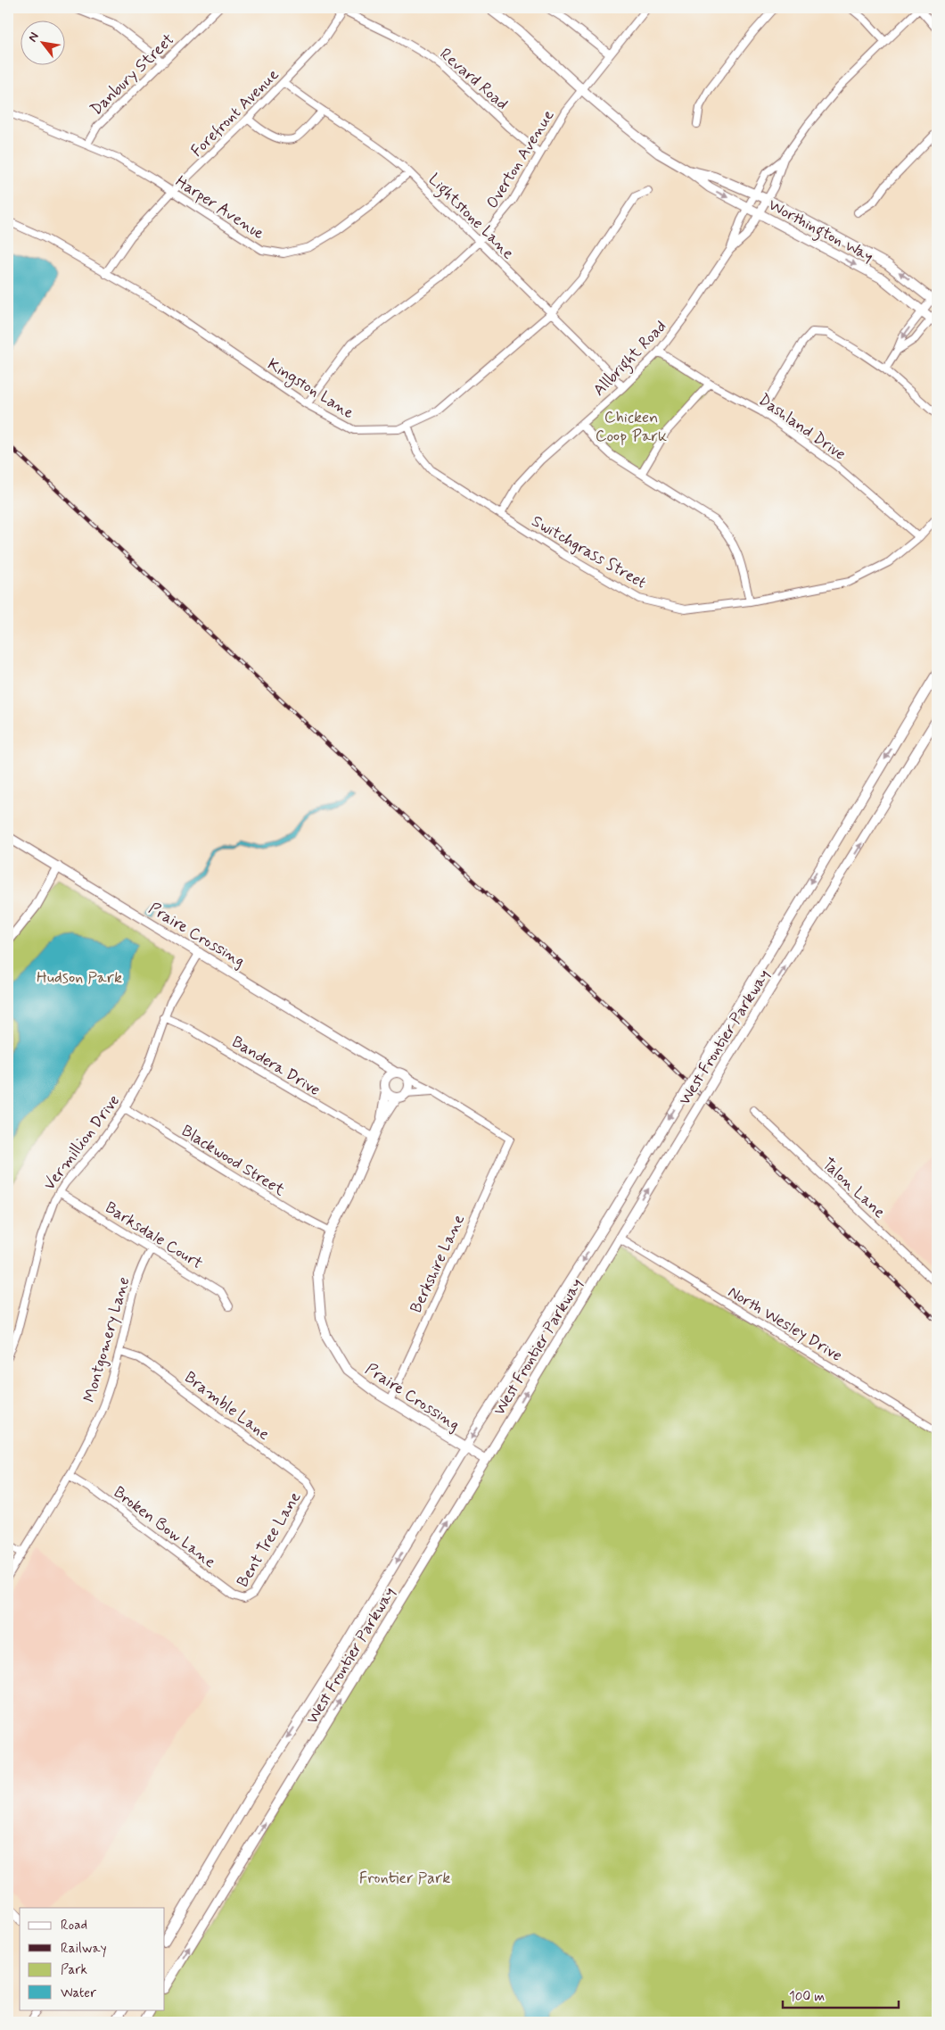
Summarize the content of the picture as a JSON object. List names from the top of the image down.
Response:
{
  "streets": {
    "street": [
      "Danbury Street",
      "Revard Road",
      "Forefront Avenue",
      "Overton Avenue",
      "Harper Avenue",
      "Lightstone Lane",
      "Worthington Way",
      "Allbright Road",
      "Kingston Lane",
      "Dashland Drive",
      "Switchgrass Street",
      "Praire Crossing",
      "West Frontier Parkway",
      "Bandera Drive",
      "Vermillion Drive",
      "Blackwood Street",
      "Talon Lane",
      "Barksdale Court",
      "Berkshire Lane",
      "North Wesley Drive",
      "Montgomery Lane",
      "Bramble Lane",
      "Broken Bow Lane",
      "Bent Tree Lane"
    ]
  },
  "crossings": [
    ["Danbury Street", "Harper Avenue"],
    ["Revard Road", "Forefront Avenue"],
    ["Revard Road", "Overton Avenue"],
    ["Forefront Avenue", "Harper Avenue"],
    ["Forefront Avenue", "Lightstone Lane"],
    ["Forefront Avenue", "Kingston Lane"],
    ["Overton Avenue", "Lightstone Lane"],
    ["Overton Avenue", "Worthington Way"],
    ["Overton Avenue", "Kingston Lane"],
    ["Harper Avenue", "Lightstone Lane"],
    ["Lightstone Lane", "Allbright Road"],
    ["Lightstone Lane", "Kingston Lane"],
    ["Worthington Way", "Allbright Road"],
    ["Allbright Road", "Dashland Drive"],
    ["Allbright Road", "Switchgrass Street"],
    ["Kingston Lane", "Switchgrass Street"],
    ["Dashland Drive", "Switchgrass Street"],
    ["Praire Crossing", "West Frontier Parkway"],
    ["Praire Crossing", "Bandera Drive"],
    ["Praire Crossing", "Vermillion Drive"],
    ["Praire Crossing", "Blackwood Street"],
    ["Praire Crossing", "Berkshire Lane"],
    ["West Frontier Parkway", "North Wesley Drive"],
    ["Bandera Drive", "Vermillion Drive"],
    ["Vermillion Drive", "Blackwood Street"],
    ["Vermillion Drive", "Barksdale Court"],
    ["Barksdale Court", "Montgomery Lane"],
    ["Montgomery Lane", "Bramble Lane"],
    ["Montgomery Lane", "Broken Bow Lane"],
    ["Bramble Lane", "Bent Tree Lane"],
    ["Broken Bow Lane", "Bent Tree Lane"]
  ],
  "parks": ["Chicken Coop Park", "Hudson Park", "Frontier Park"],
  "legend": [
    "Road",
    "Railway",
    "Park",
    "Water"
  ],
  "scale_bar": "100 m",
  "north": "top left"
}
